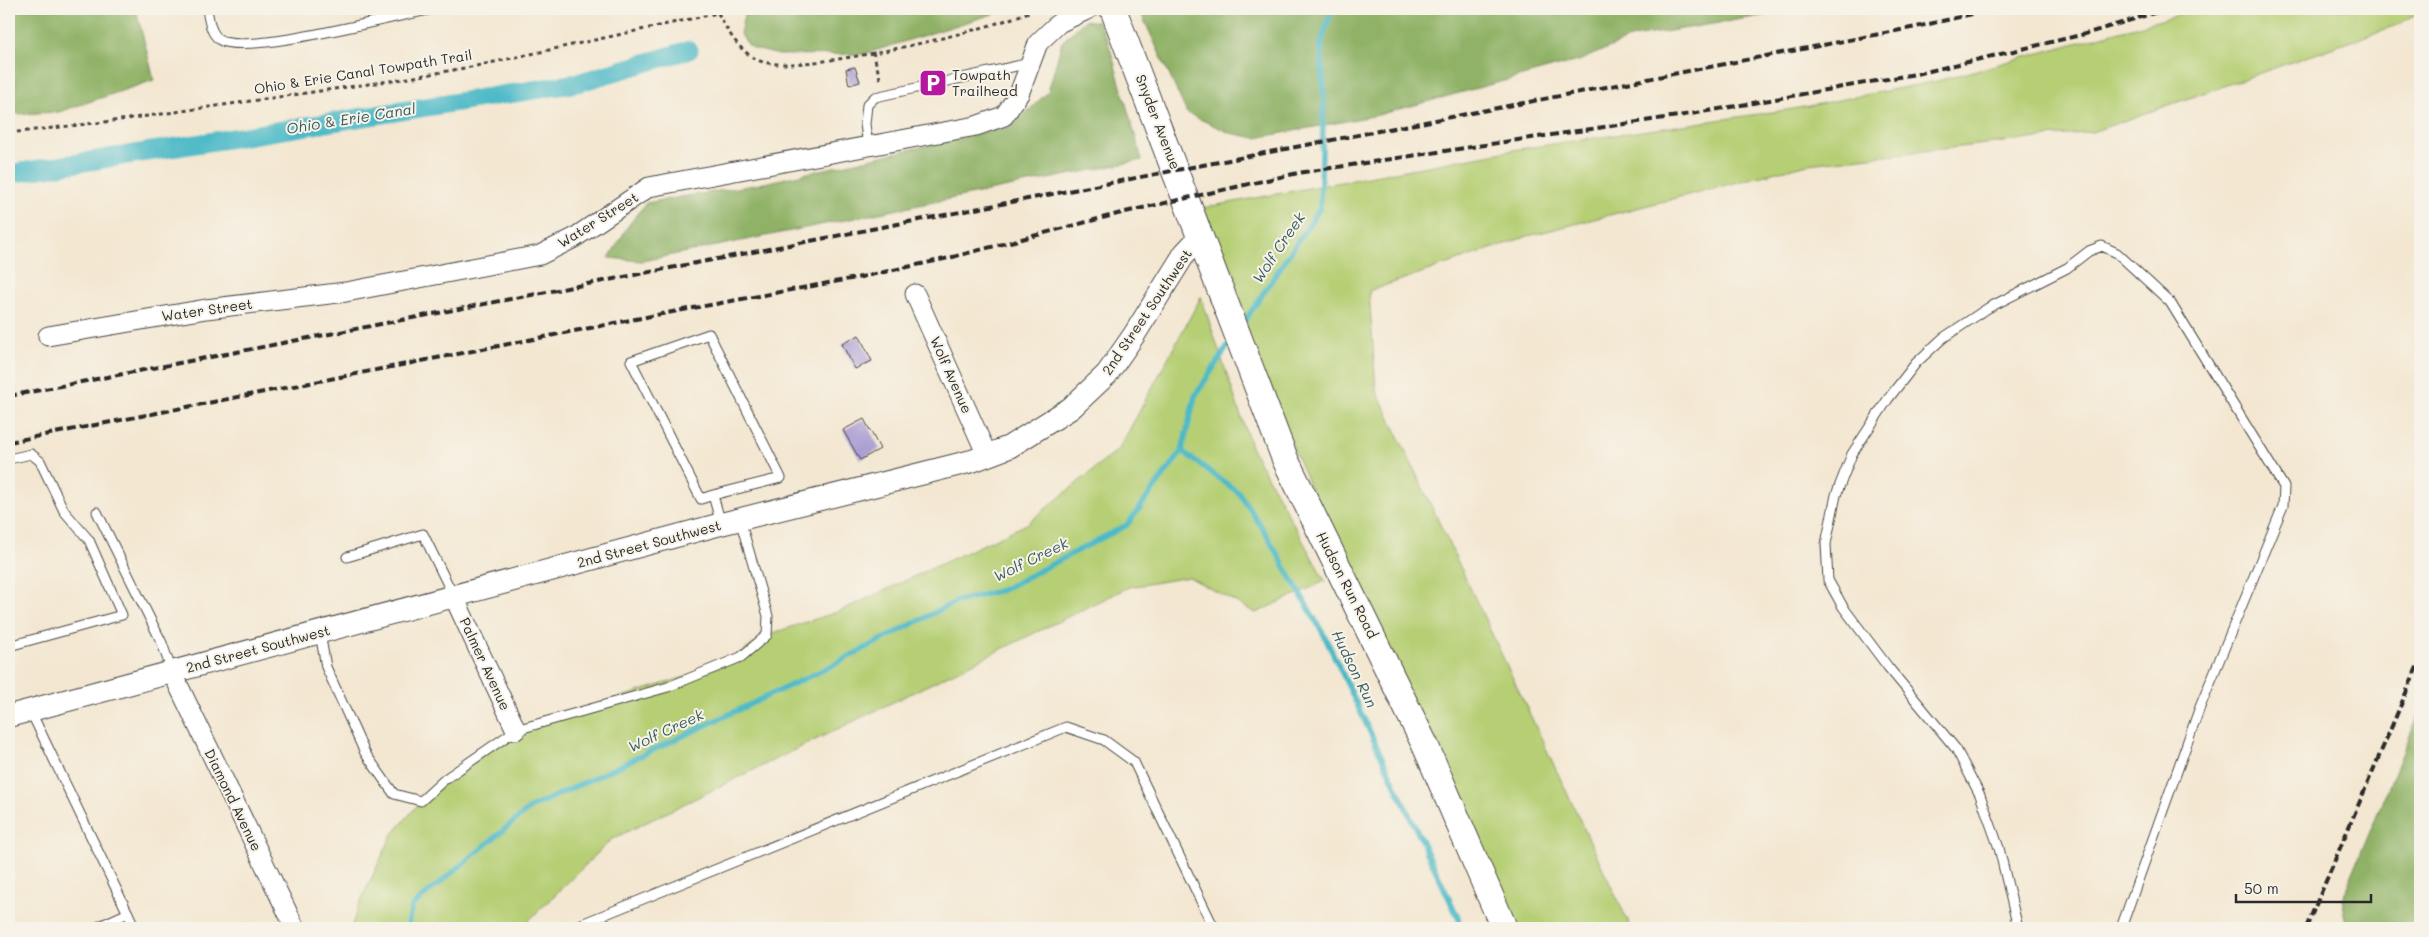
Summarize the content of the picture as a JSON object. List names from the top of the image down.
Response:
{
  "streets": {
    "main road": ["Snyder Avenue", "Hudson Run Road"],
    "street": [
      "Water Street",
      "2nd Street Southwest",
      "Wolf Avenue",
      "Palmer Avenue",
      "Diamond Avenue"
    ],
    "path": ["Ohio & Erie Canal Towpath Trail"]
  },
  "crossings": [
    ["Snyder Avenue", "2nd Street Southwest"],
    ["Snyder Avenue", "Hudson Run Road"],
    ["2nd Street Southwest", "Wolf Avenue"],
    ["2nd Street Southwest", "Hudson Run Road"],
    ["2nd Street Southwest", "Palmer Avenue"],
    ["2nd Street Southwest", "Diamond Avenue"]
  ],
  "water": ["Ohio & Erie Canal", "Wolf Creek", "Hudson Run"],
  "places": {
    "parking": ["Towpath Trailhead"]
  },
  "scale_bar": "50 m"
}
